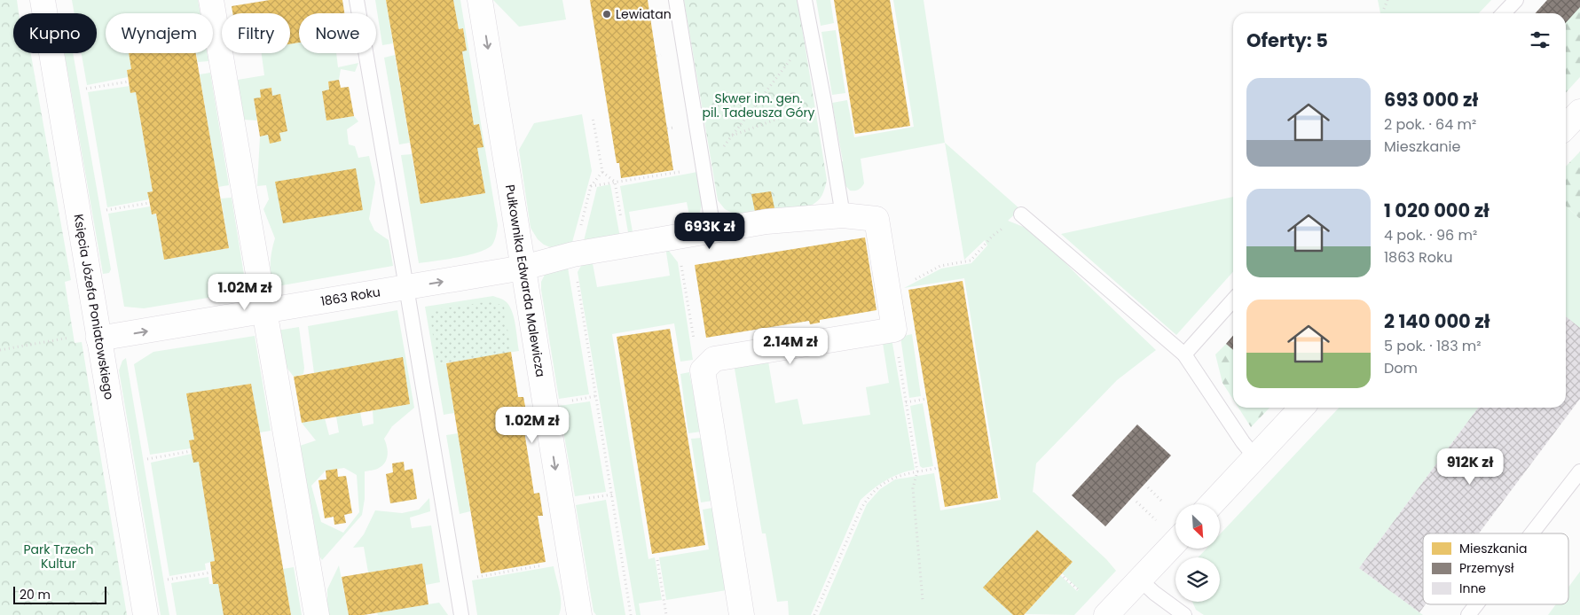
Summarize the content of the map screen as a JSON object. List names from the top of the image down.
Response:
{
  "streets": {
    "street": ["Pułkownika Edwarda Malewicza", "1863 Roku", "Księcia Józefa Poniatowskiego"]
  },
  "crossings": [
    ["Pułkownika Edwarda Malewicza", "1863 Roku"],
    ["1863 Roku", "Księcia Józefa Poniatowskiego"]
  ],
  "one_way": ["Pułkownika Edwarda Malewicza"],
  "parks": ["Skwer im. gen. pil. Tadeusza Góry", "Park Trzech Kultur"],
  "places": ["Lewiatan"],
  "legend": ["Mieszkania", "Przemysł", "Inne"],
  "scale_bar": "20 m",
  "north": "bottom right",
  "page": {
    "chip": [
      "Kupno",
      "Wynajem",
      "Filtry",
      "Nowe"
    ],
    "heading": "Oferty: 5",
    "list": [
      {
        "name": "693 000 zł",
        "note": "2 pok. · 64 m² · Mieszkanie"
      },
      {
        "name": "1 020 000 zł",
        "note": "4 pok. · 96 m² · 1863 Roku"
      },
      {
        "name": "2 140 000 zł",
        "note": "5 pok. · 183 m² · Dom"
      }
    ],
    "price": [
      "693K zł",
      "1.02M zł",
      "2.14M zł",
      "1.02M zł",
      "912K zł"
    ],
    "scale": "20 m"
  }
}
